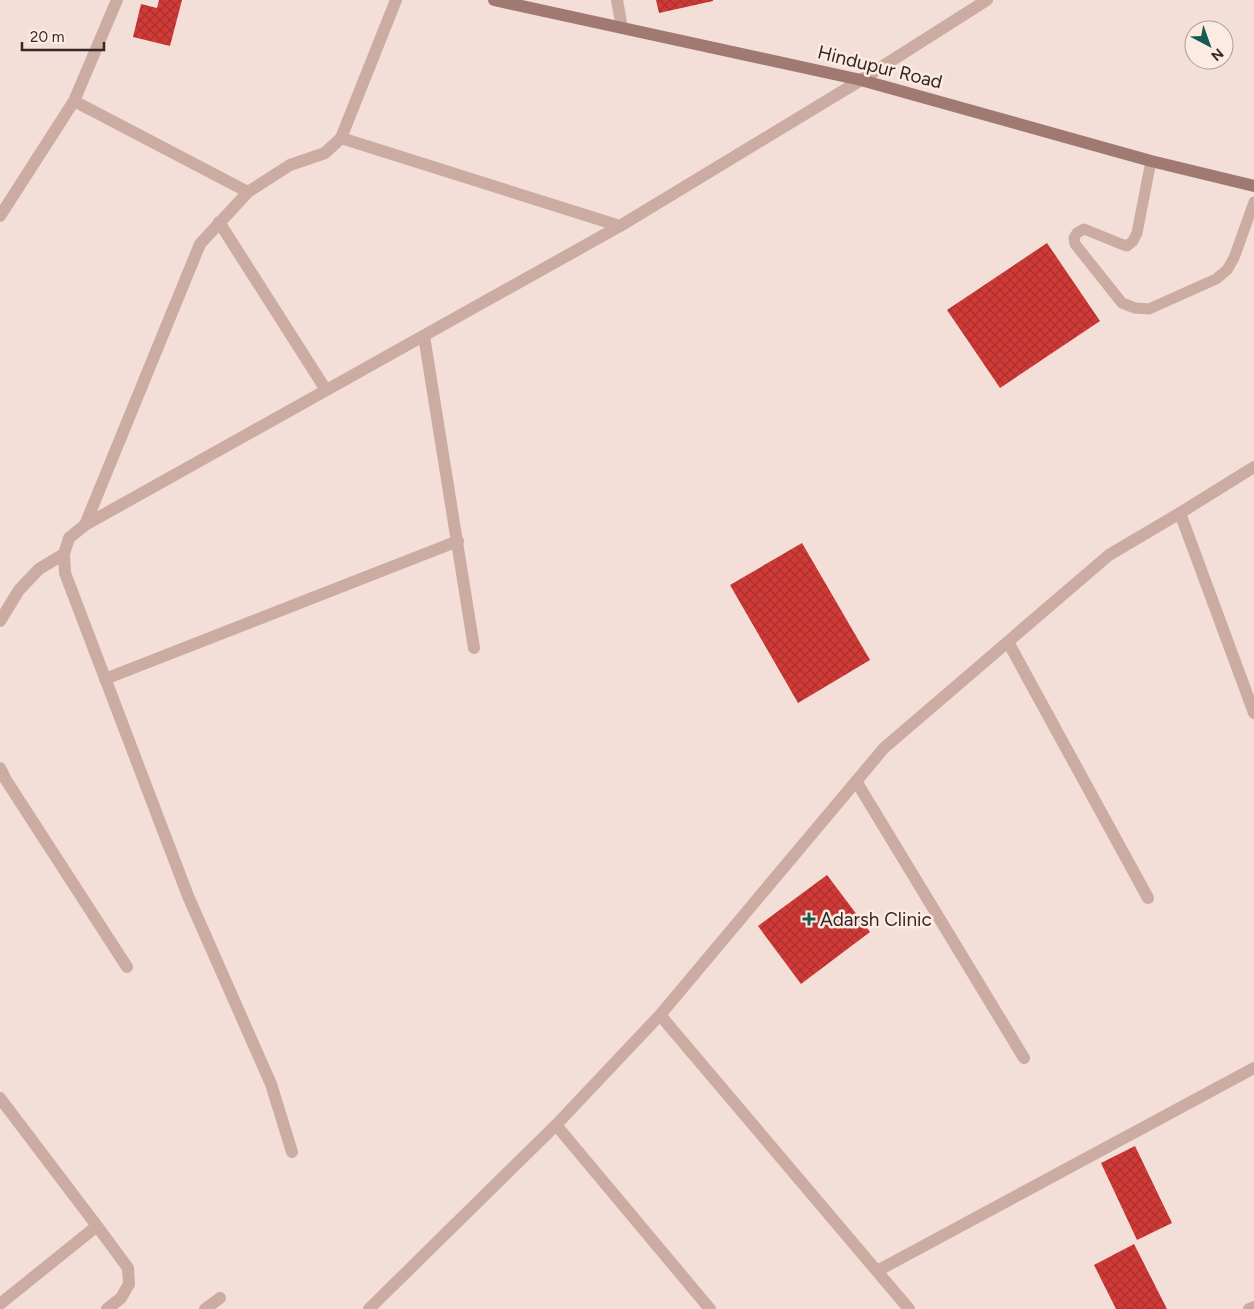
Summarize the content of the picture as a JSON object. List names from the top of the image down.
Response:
{
  "streets": {
    "street": ["Hindupur Road"]
  },
  "places": {
    "health": ["Adarsh Clinic"]
  },
  "scale_bar": "20 m",
  "north": "bottom right"
}
